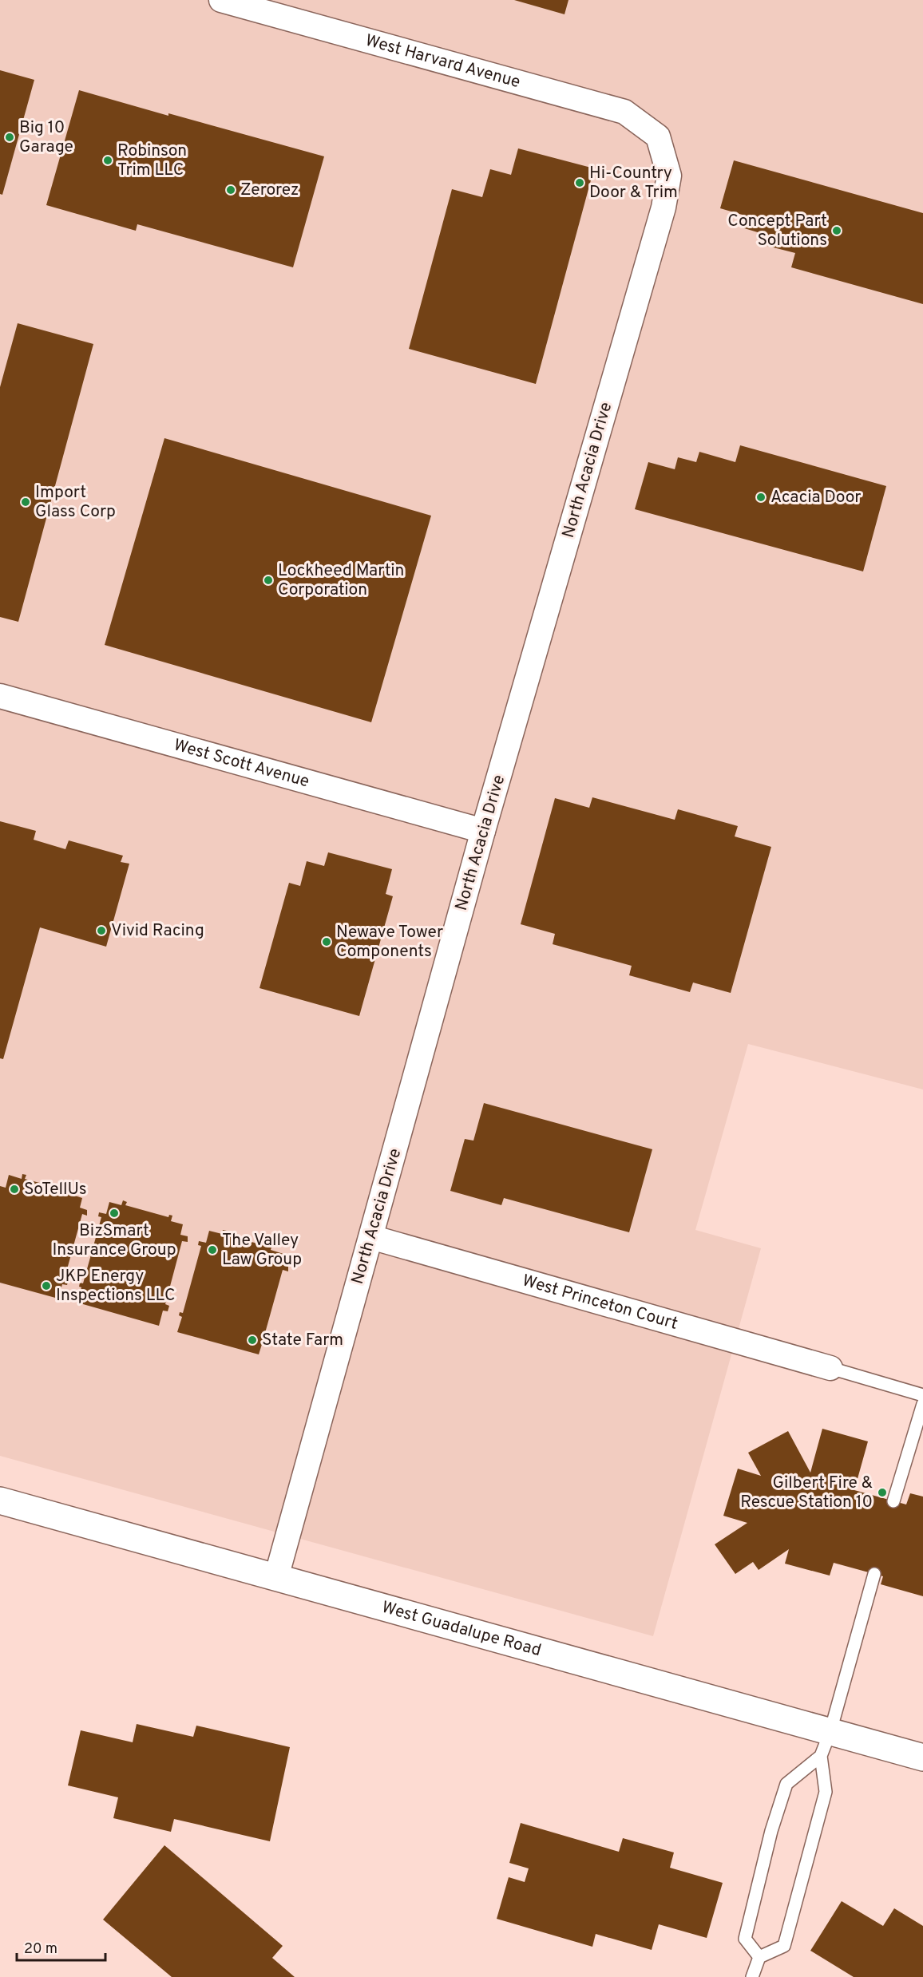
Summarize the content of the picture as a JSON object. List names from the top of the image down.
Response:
{
  "streets": {
    "main road": ["West Guadalupe Road"],
    "street": [
      "West Harvard Avenue",
      "North Acacia Drive",
      "West Scott Avenue",
      "West Princeton Court"
    ]
  },
  "crossings": [
    ["West Harvard Avenue", "North Acacia Drive"],
    ["North Acacia Drive", "West Scott Avenue"],
    ["North Acacia Drive", "West Princeton Court"],
    ["North Acacia Drive", "West Guadalupe Road"]
  ],
  "places": [
    "Big 10 Garage",
    "Robinson Trim LLC",
    "Hi-Country Door & Trim",
    "Zerorez",
    "Concept Part Solutions",
    "Acacia Door",
    "Import Glass Corp",
    "Lockheed Martin Corporation",
    "Vivid Racing",
    "Newave Tower Components",
    "SoTellUs",
    "BizSmart Insurance Group",
    "The Valley Law Group",
    "JKP Energy Inspections LLC",
    "State Farm",
    "Gilbert Fire & Rescue Station 10"
  ],
  "scale_bar": "20 m"
}
